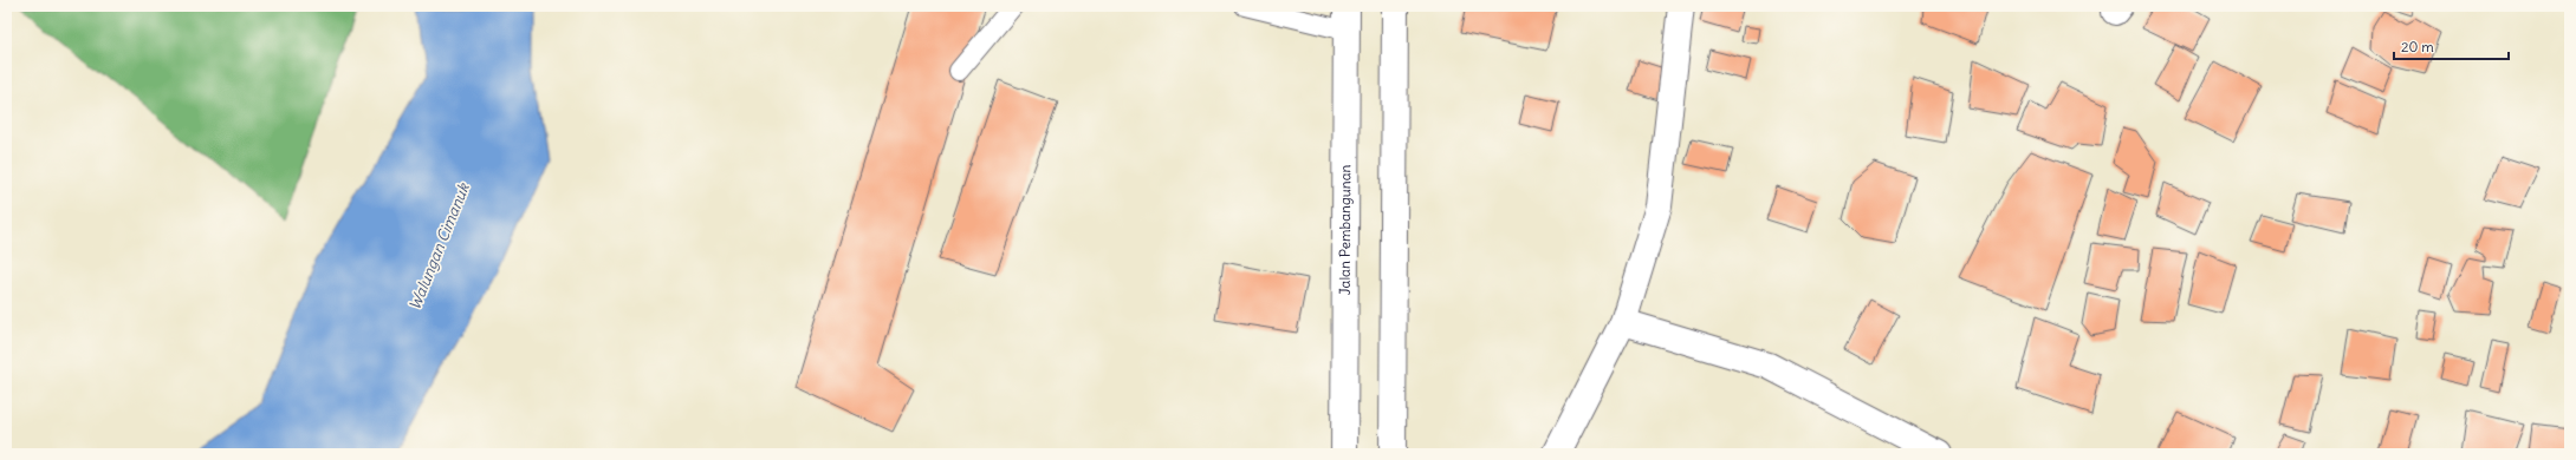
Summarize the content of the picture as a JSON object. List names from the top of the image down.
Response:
{
  "streets": {
    "main road": ["Jalan Pembangunan"]
  },
  "water": ["Walungan Cimanuk"],
  "scale_bar": "20 m"
}
